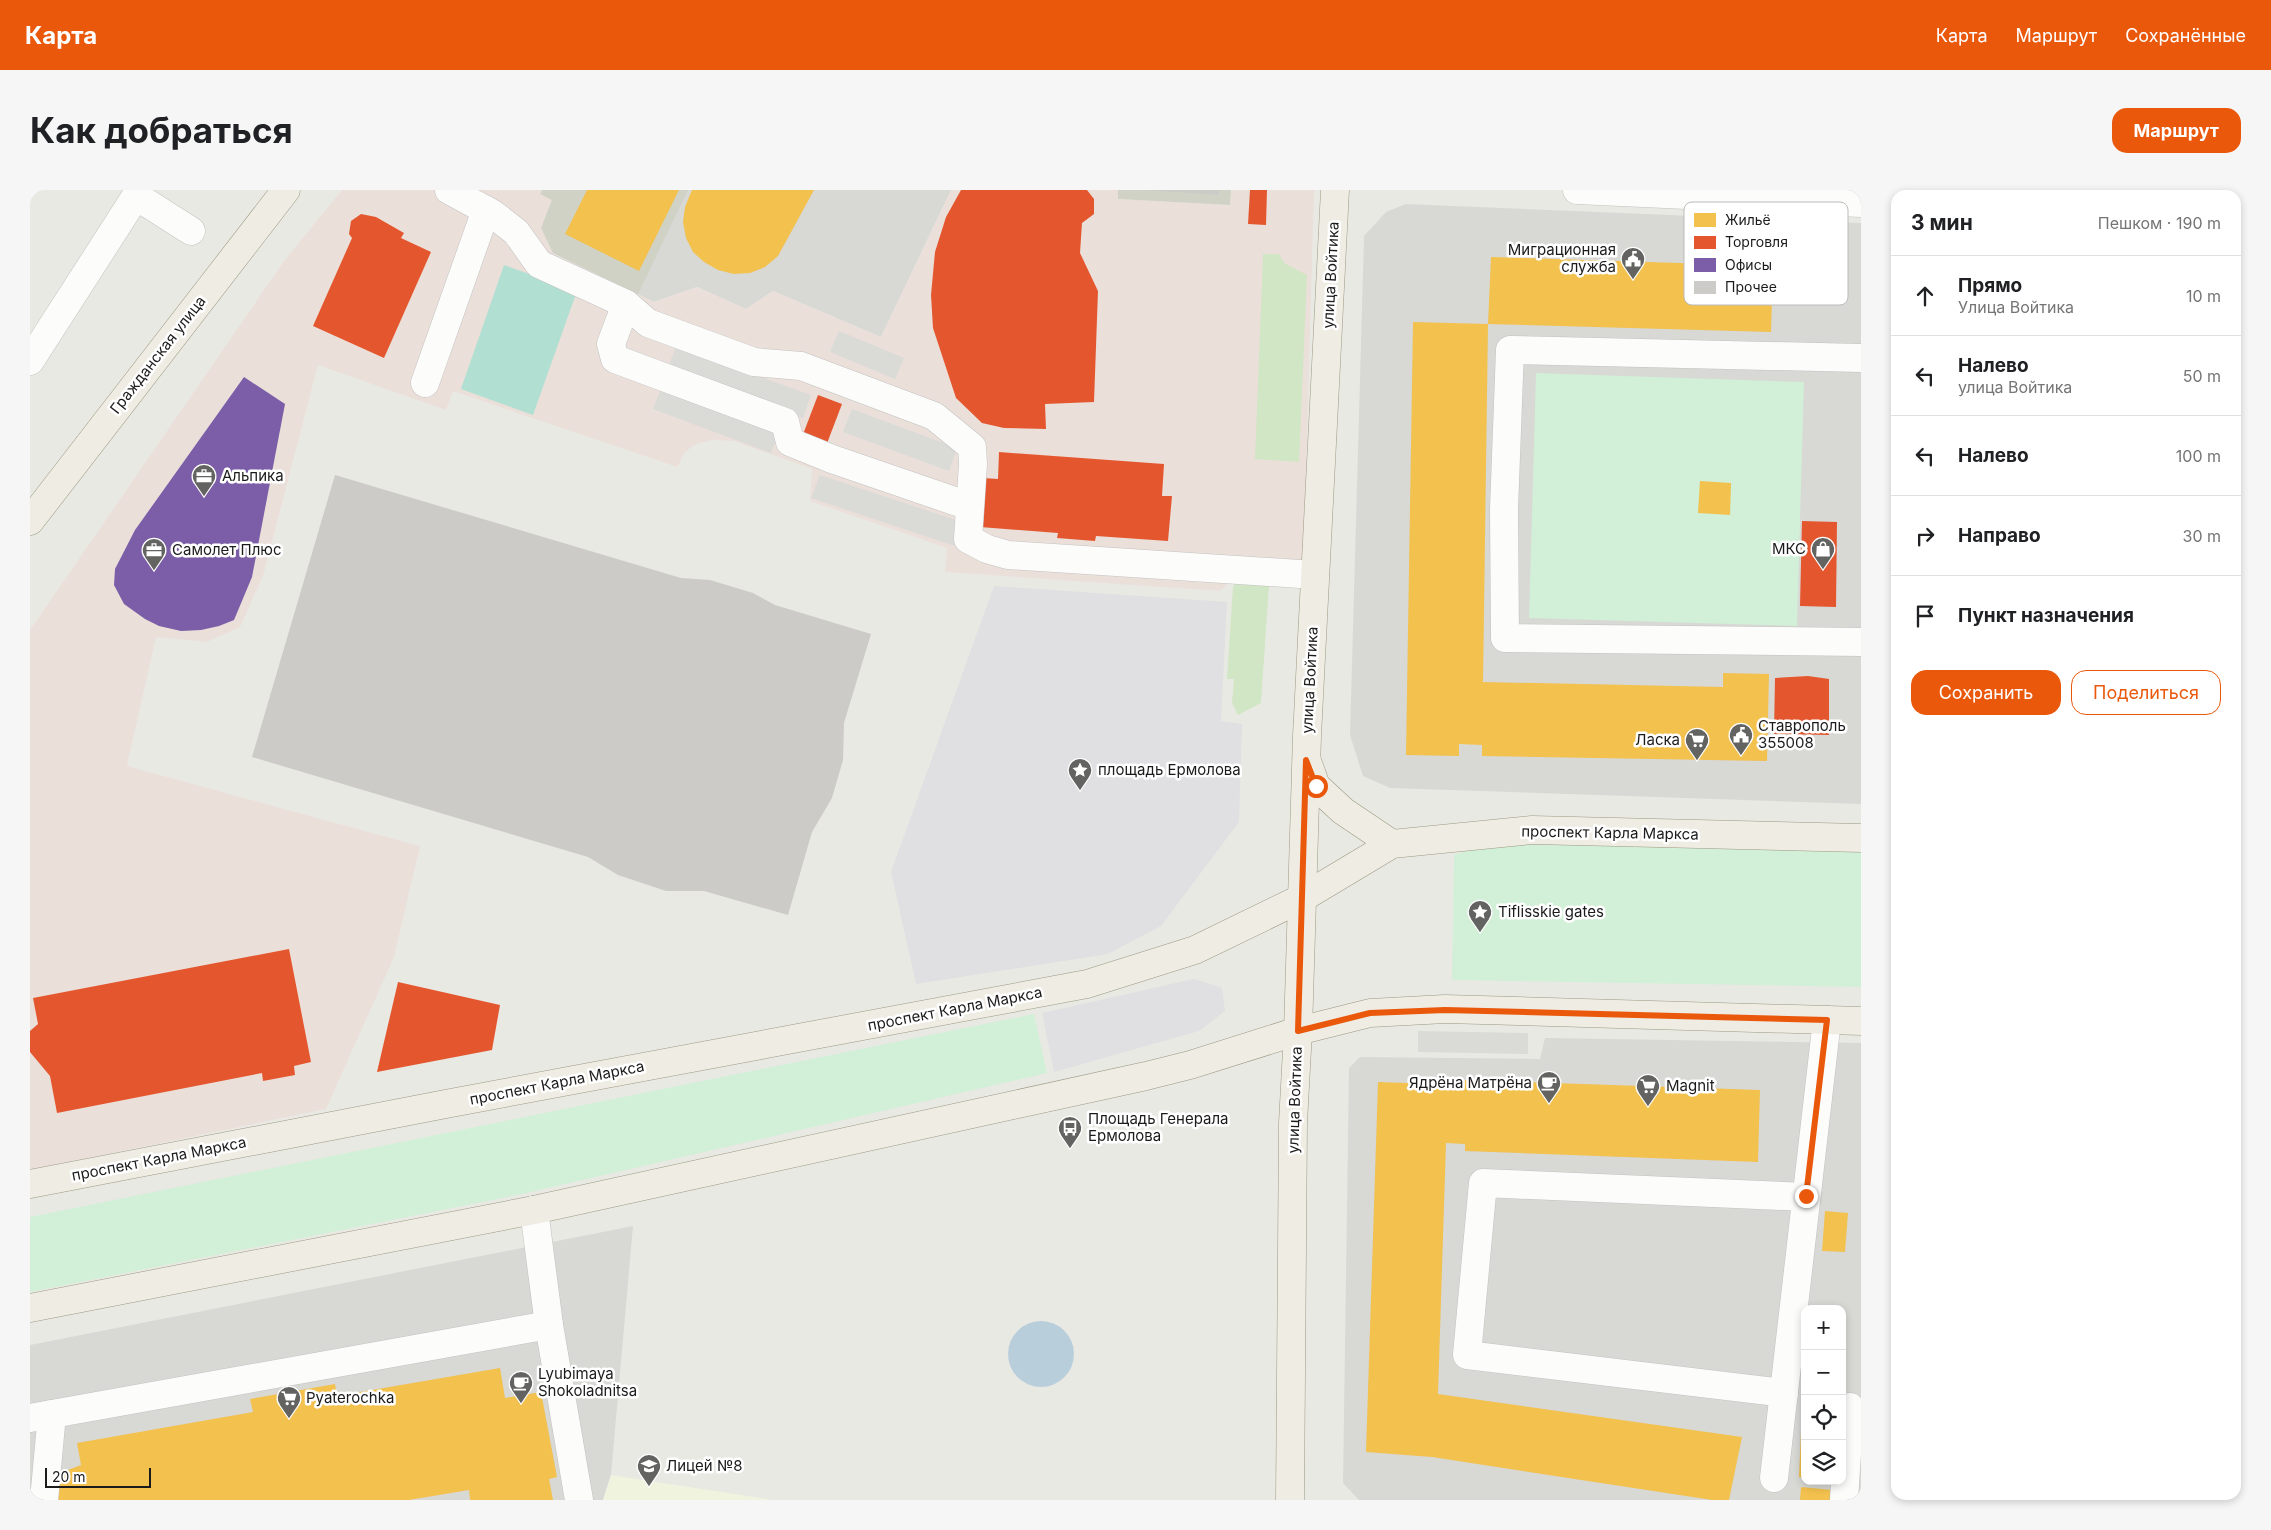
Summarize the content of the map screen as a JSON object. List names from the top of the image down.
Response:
{
  "streets": {
    "main road": ["улица Войтика", "Гражданская улица", "проспект Карла Маркса"]
  },
  "crossings": [
    ["улица Войтика", "проспект Карла Маркса"]
  ],
  "places": {
    "public building": ["Миграционная служба", "Ставрополь 355008"],
    "office": ["Альпика", "Самолет Плюс"],
    "shop": ["МКС"],
    "supermarket": ["Ласка", "Magnit", "Pyaterochka"],
    "place": ["площадь Ермолова", "Tiflisskie gates"],
    "cafe": ["Ядрёна Матрёна", "Lyubimaya Shokoladnitsa"],
    "bus stop": ["Площадь Генерала Ермолова"],
    "school or university": ["Лицей №8"]
  },
  "legend": [
    "Жильё",
    "Торговля",
    "Офисы",
    "Прочее"
  ],
  "scale_bar": "20 m",
  "page": {
    "header": "Карта",
    "nav": ["Карта", "Маршрут", "Сохранённые"],
    "buttons": [
      "Маршрут",
      ["Сохранить", "Поделиться"]
    ],
    "title": "Как добраться",
    "heading": ["3 мин", "Пешком · 190 m"],
    "list": [
      ["Прямо", "Улица Войтика", "10 m"],
      ["Налево", "улица Войтика", "50 m"],
      ["Налево", "100 m"],
      ["Направо", "30 m"],
      "Пункт назначения"
    ],
    "map_buttons": ["+", "−"],
    "scale": "20 m"
  }
}
